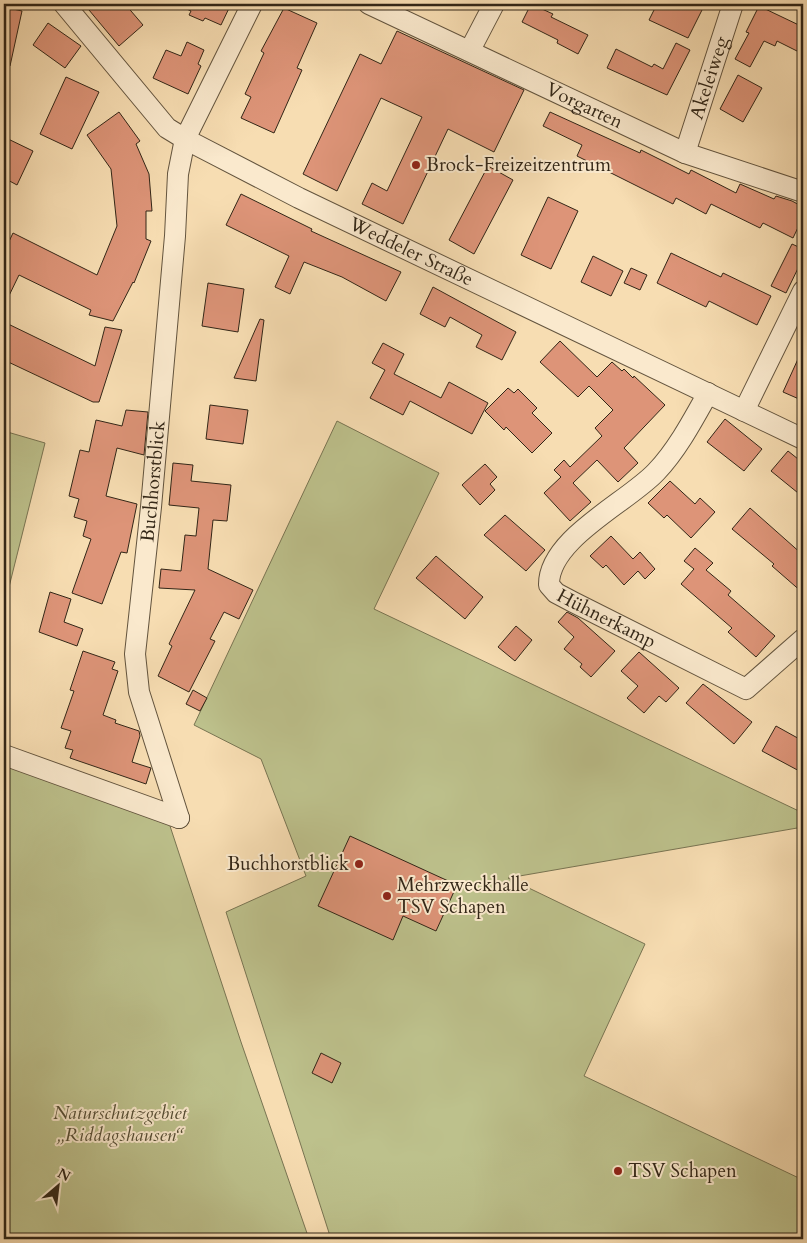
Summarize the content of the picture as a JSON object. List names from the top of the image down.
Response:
{
  "streets": {
    "street": [
      "Akeleiweg",
      "Vorgarten",
      "Weddeler Straße",
      "Buchhorstblick",
      "Hühnerkamp"
    ]
  },
  "crossings": [
    ["Akeleiweg", "Vorgarten"],
    ["Weddeler Straße", "Buchhorstblick"],
    ["Weddeler Straße", "Hühnerkamp"]
  ],
  "parks": ["Naturschutzgebiet „Riddagshausen“"],
  "places": [
    "Brock-Freizeitzentrum",
    "Buchhorstblick",
    "Mehrzweckhalle TSV Schapen",
    "TSV Schapen"
  ],
  "north": "top right"
}
